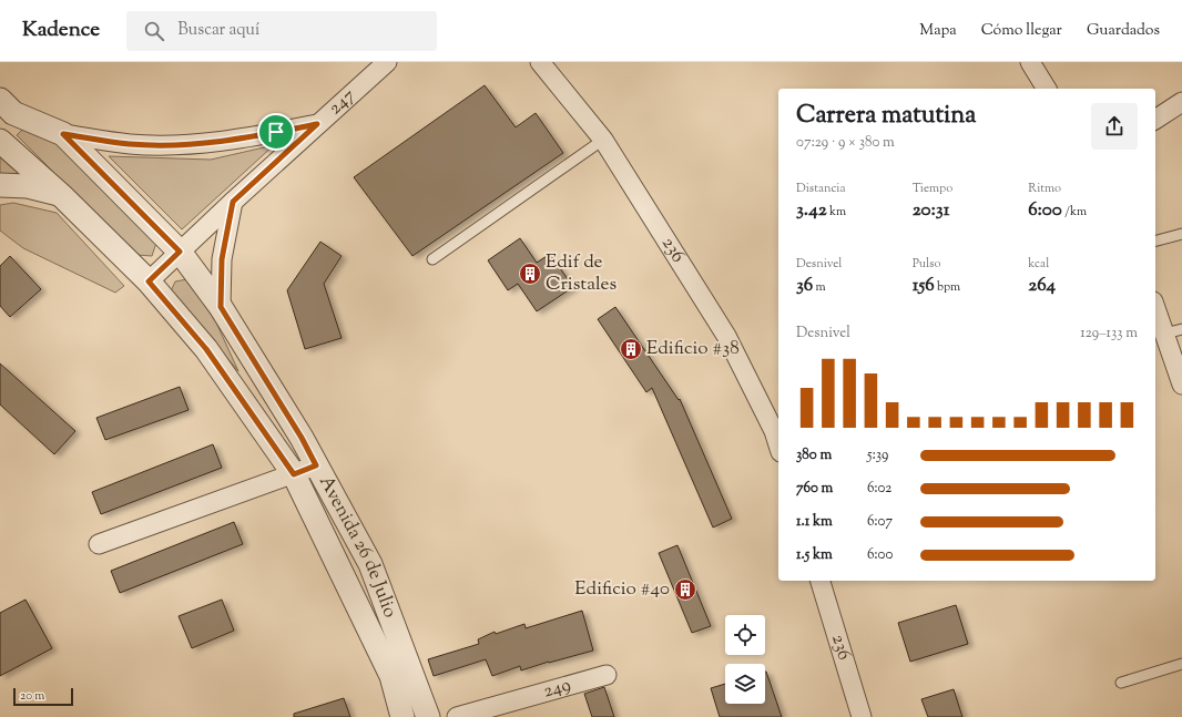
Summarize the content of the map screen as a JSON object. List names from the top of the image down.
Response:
{
  "streets": {
    "street": [
      "247",
      "236",
      "Avenida 26 de Julio",
      "249"
    ]
  },
  "crossings": [
    ["247", "Avenida 26 de Julio"]
  ],
  "places": {
    "building": ["Edif de Cristales", "Edificio #38", "Edificio #40"]
  },
  "scale_bar": "20 m",
  "page": {
    "header": "Kadence",
    "search": "Buscar aquí",
    "nav": ["Mapa", "Cómo llegar", "Guardados"],
    "heading": ["Carrera matutina", "07:29 · 9 × 380 m"],
    "stats": [
      ["Distancia", "3.42 km"],
      ["Tiempo", "20:31"],
      ["Ritmo", "6:00 /km"],
      ["Desnivel", "36 m"],
      ["Pulso", "156 bpm"],
      ["kcal", "264"]
    ],
    "chart": ["Desnivel", "129–133 m"],
    "list": [
      {
        "name": "380 m",
        "note": "5:39"
      },
      {
        "name": "760 m",
        "note": "6:02"
      },
      {
        "name": "1.1 km",
        "note": "6:07"
      },
      {
        "name": "1.5 km",
        "note": "6:00"
      }
    ],
    "scale": "20 m"
  }
}
